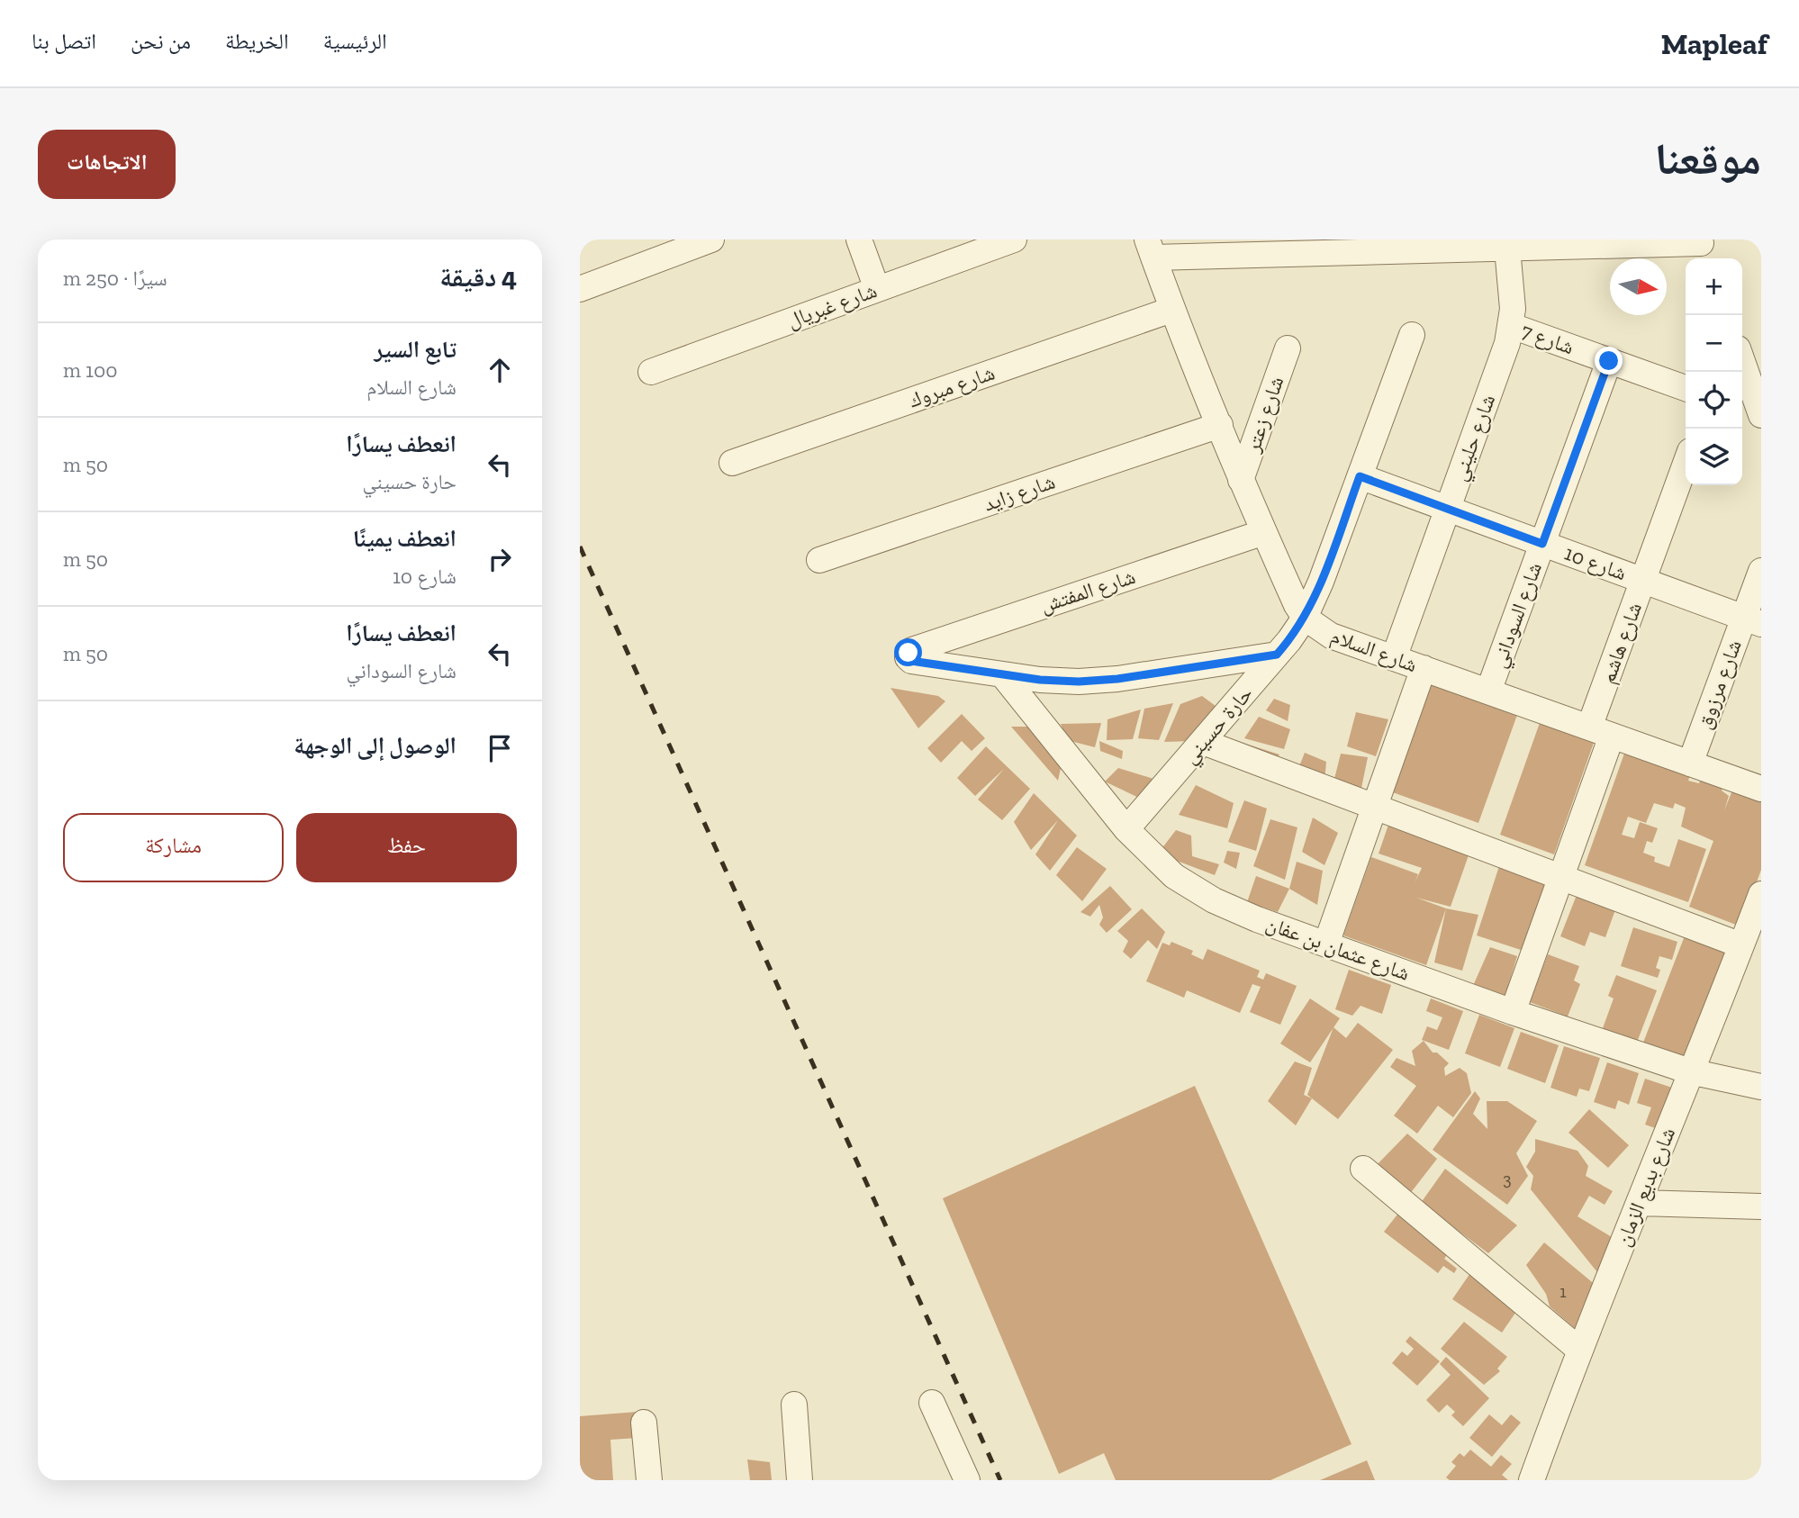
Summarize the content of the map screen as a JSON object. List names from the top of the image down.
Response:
{
  "streets": {
    "street": [
      "شارع غبريال",
      "شارع 7",
      "شارع مبروك",
      "شارع زعتر",
      "شارع حليني",
      "شارع زايد",
      "شارع 10",
      "شارع المفتش",
      "شارع السوداني",
      "شارع هاشم",
      "شارع السلام",
      "شارع مرزوق",
      "حارة حسيني",
      "شارع عثمان بن عفان",
      "شارع بديع الزمان"
    ]
  },
  "crossings": [
    ["شارع 7", "شارع حليني"],
    ["شارع 7", "شارع السوداني"],
    ["شارع مبروك", "شارع السلام"],
    ["شارع زعتر", "شارع السلام"],
    ["شارع حليني", "شارع 10"],
    ["شارع حليني", "شارع السلام"],
    ["شارع زايد", "شارع السلام"],
    ["شارع 10", "شارع السوداني"],
    ["شارع 10", "شارع هاشم"],
    ["شارع 10", "شارع مرزوق"],
    ["شارع 10", "حارة حسيني"],
    ["شارع المفتش", "شارع السلام"],
    ["شارع المفتش", "شارع عثمان بن عفان"],
    ["شارع السوداني", "شارع السلام"],
    ["شارع هاشم", "شارع السلام"],
    ["شارع هاشم", "شارع عثمان بن عفان"],
    ["شارع السلام", "شارع مرزوق"],
    ["شارع السلام", "حارة حسيني"],
    ["حارة حسيني", "شارع عثمان بن عفان"],
    ["شارع عثمان بن عفان", "شارع بديع الزمان"]
  ],
  "house_numbers": ["3", "1"],
  "north": "right",
  "page": {
    "header": "Mapleaf",
    "nav": [
      "الرئيسية",
      "الخريطة",
      "من نحن",
      "اتصل بنا"
    ],
    "title": "موقعنا",
    "buttons": [
      "الاتجاهات",
      ["حفظ", "مشاركة"]
    ],
    "heading": ["4 دقيقة", "سيرًا · 250 m"],
    "map_buttons": ["+", "−"],
    "list": [
      ["تابع السير", "شارع السلام", "100 m"],
      ["انعطف يسارًا", "حارة حسيني", "50 m"],
      ["انعطف يمينًا", "شارع 10", "50 m"],
      ["انعطف يسارًا", "شارع السوداني", "50 m"],
      "الوصول إلى الوجهة"
    ]
  }
}
